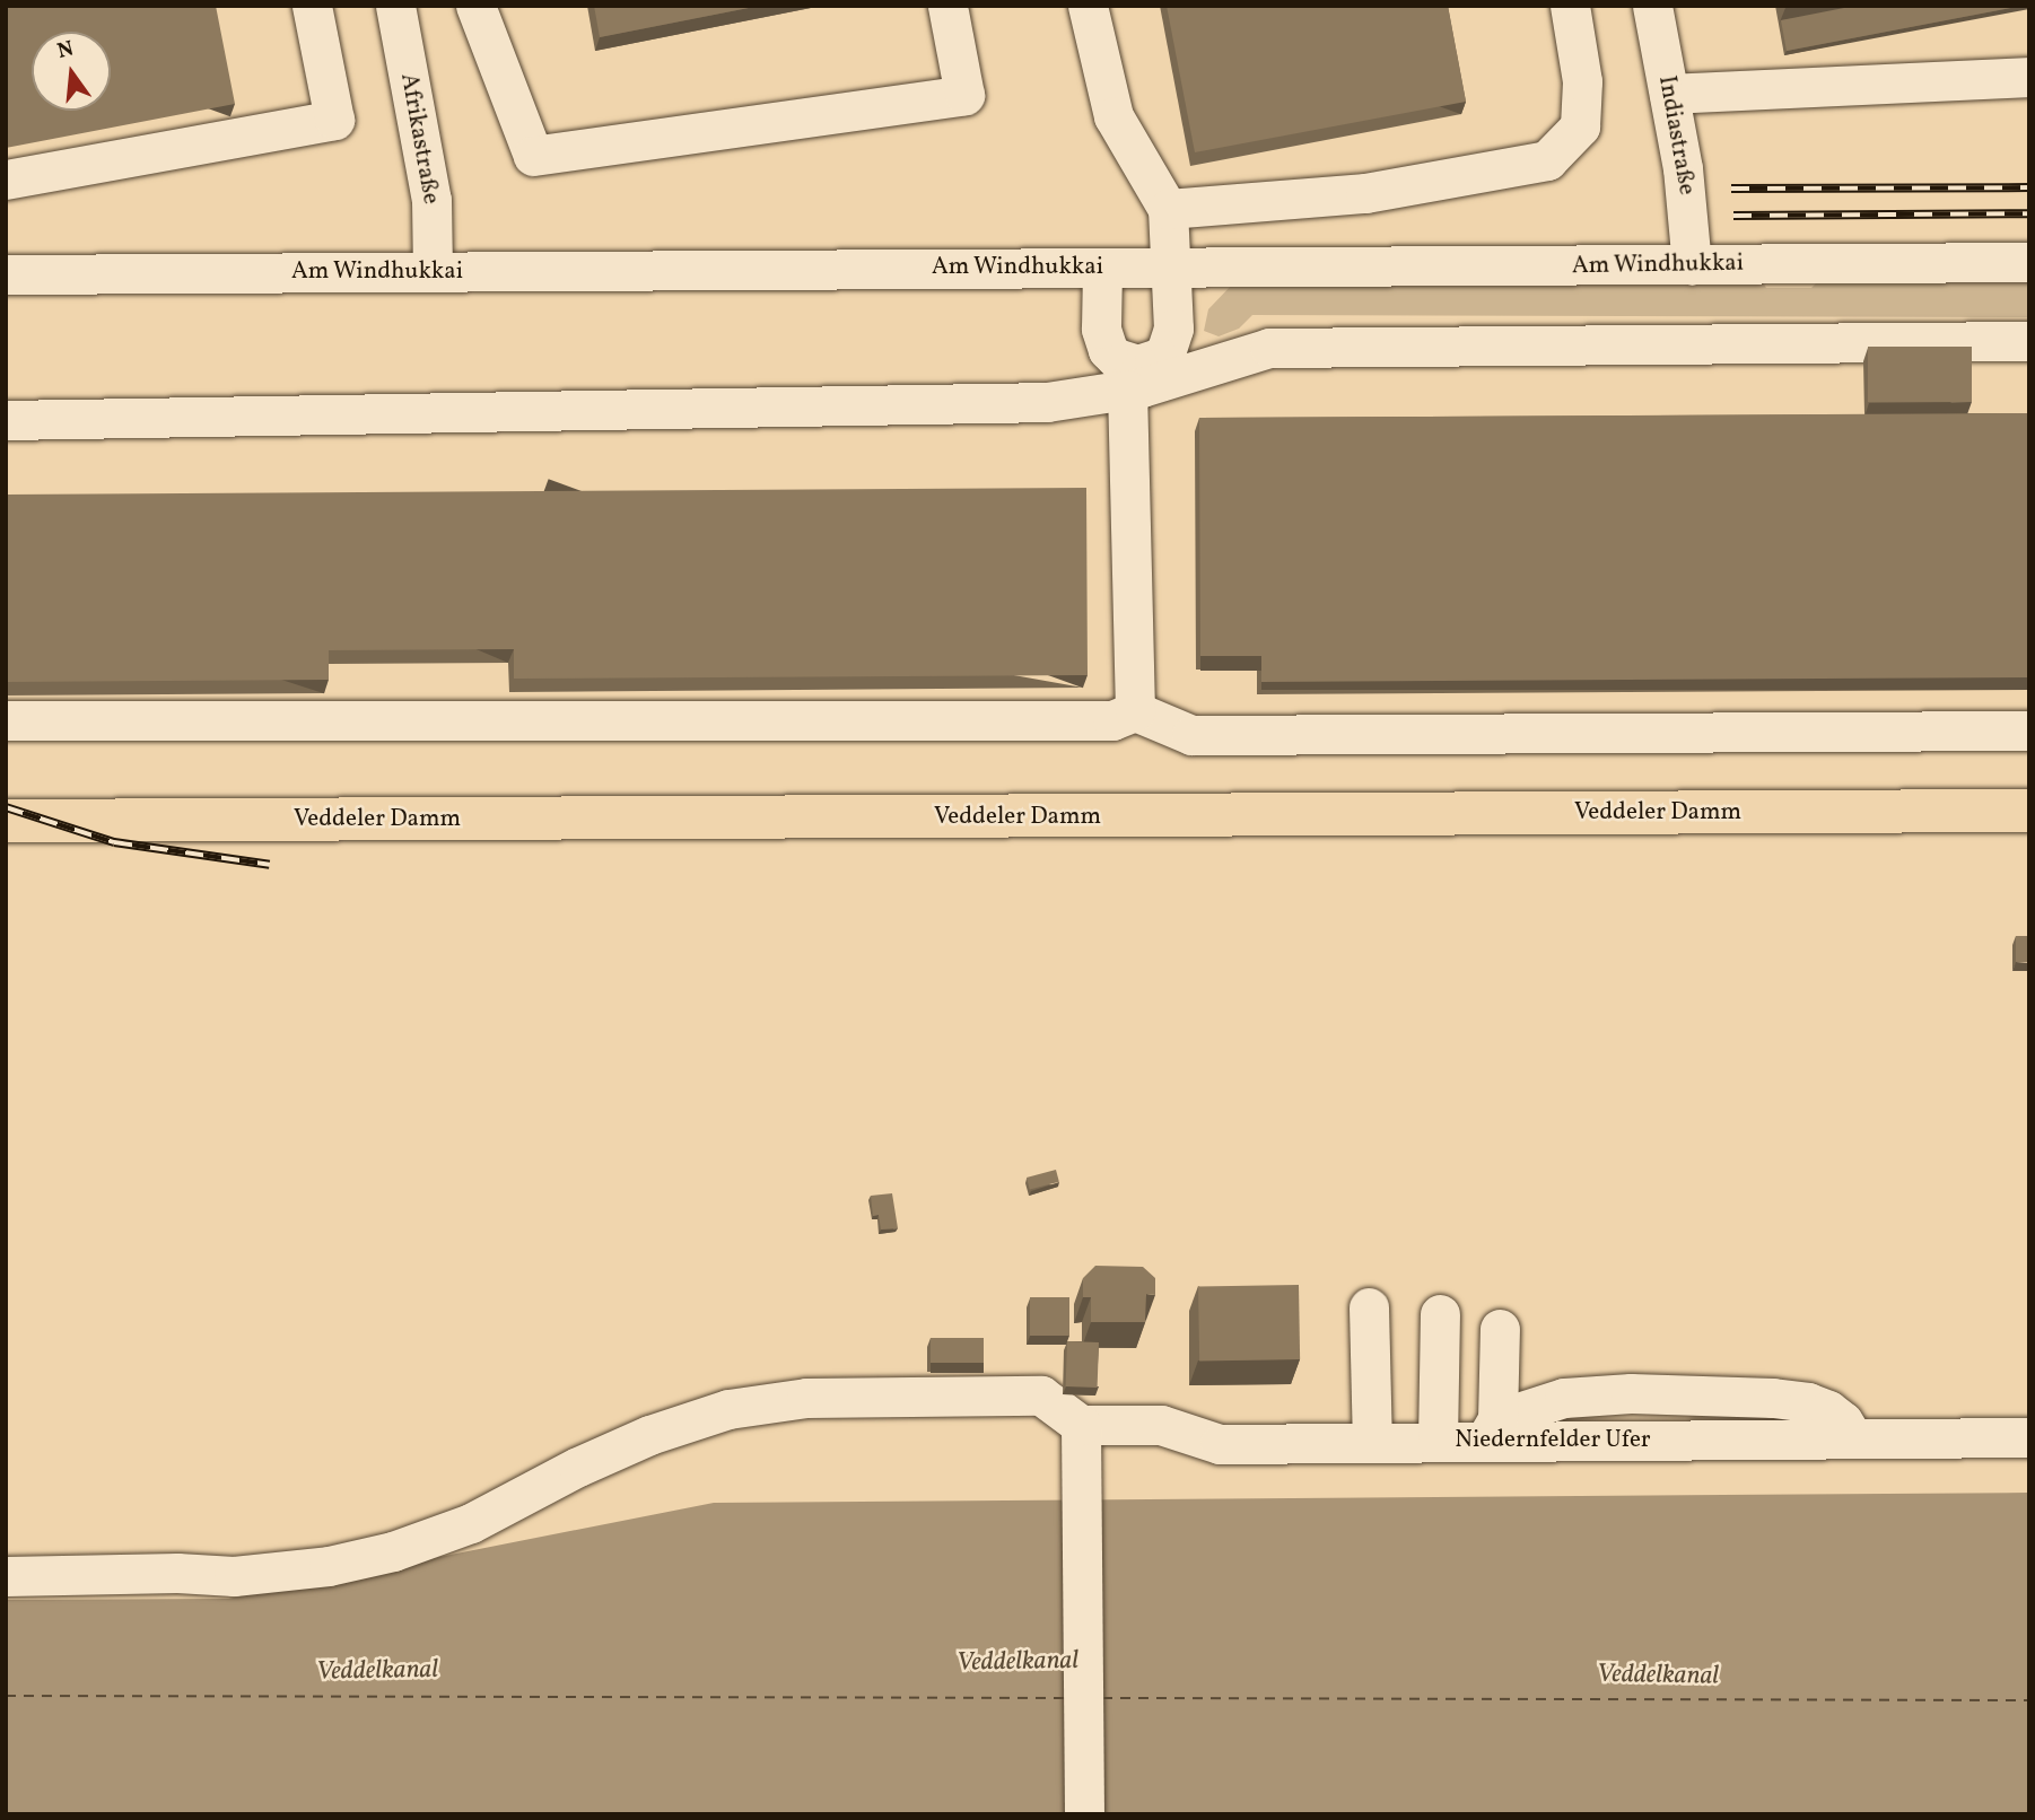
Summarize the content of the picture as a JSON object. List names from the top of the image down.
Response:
{
  "streets": {
    "main road": ["Veddeler Damm"],
    "street": [
      "Indiastraße",
      "Afrikastraße",
      "Am Windhukkai",
      "Niedernfelder Ufer"
    ]
  },
  "crossings": [
    ["Indiastraße", "Am Windhukkai"],
    ["Afrikastraße", "Am Windhukkai"]
  ],
  "water": ["Veddelkanal"],
  "north": "top"
}
